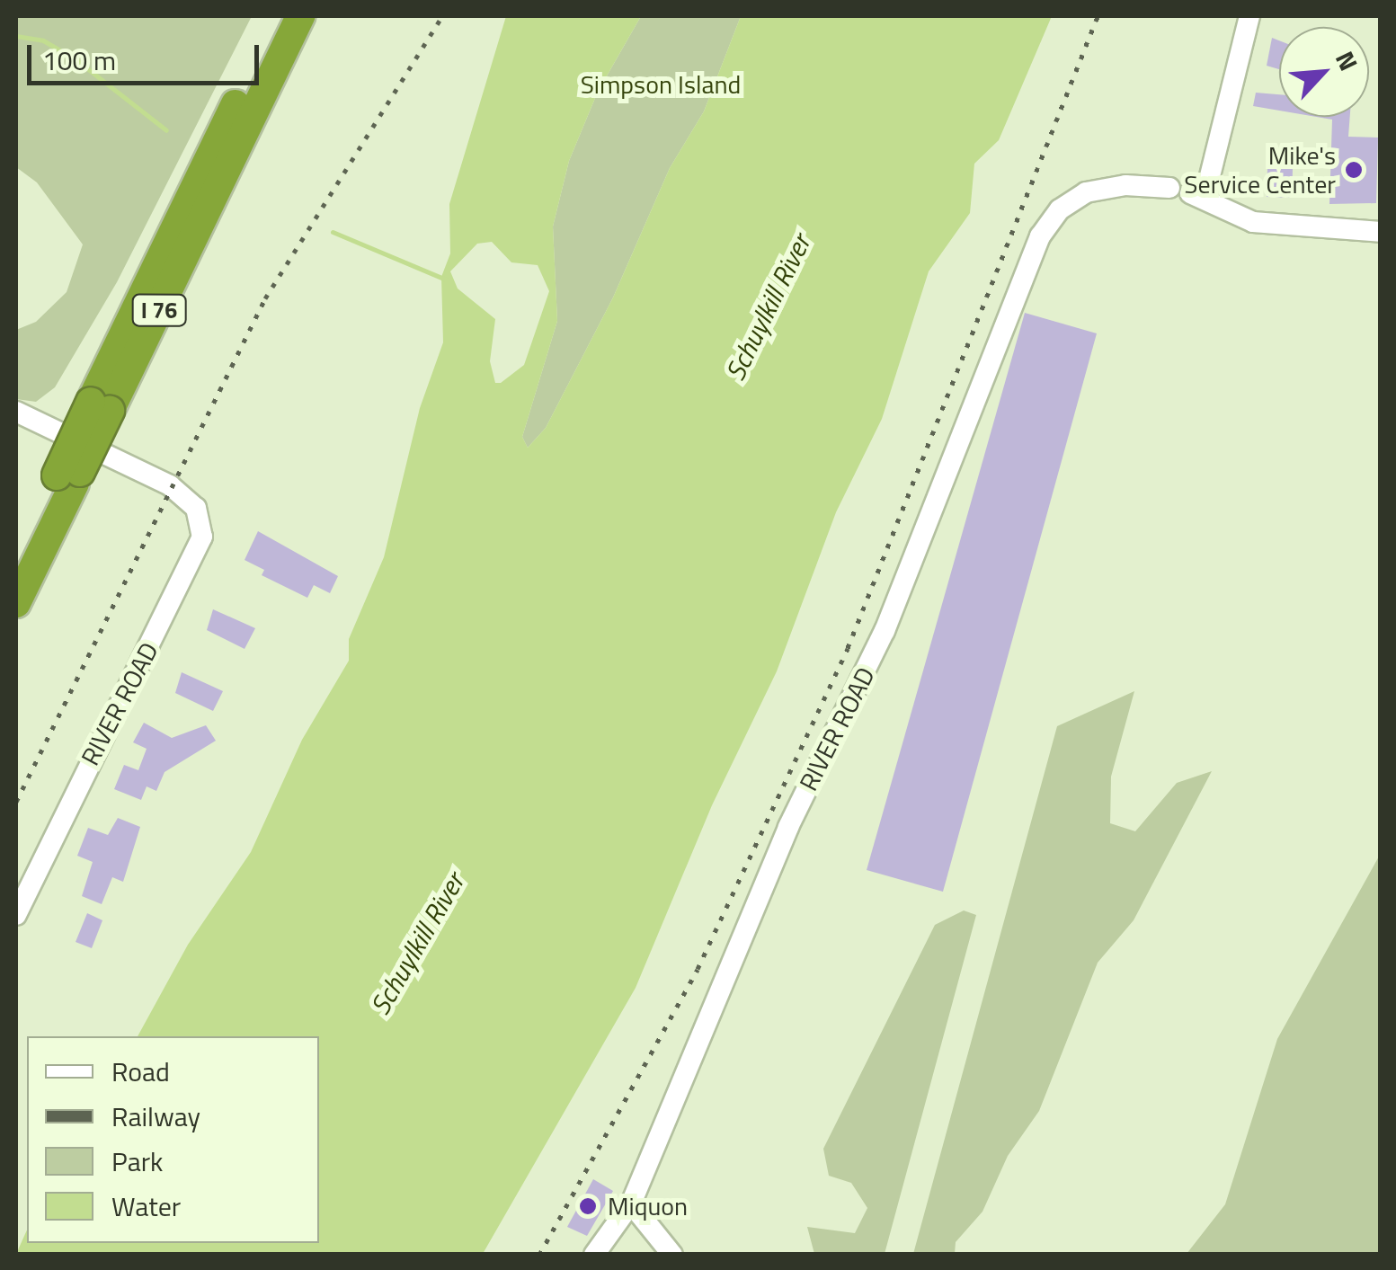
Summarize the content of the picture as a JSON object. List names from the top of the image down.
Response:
{
  "streets": {
    "highway": ["I 76"],
    "street": ["RIVER ROAD"]
  },
  "water": ["Schuylkill River"],
  "parks": ["Simpson Island"],
  "places": ["Mike's Service Center", "Miquon"],
  "legend": [
    "Road",
    "Railway",
    "Park",
    "Water"
  ],
  "scale_bar": "100 m",
  "north": "top right"
}
